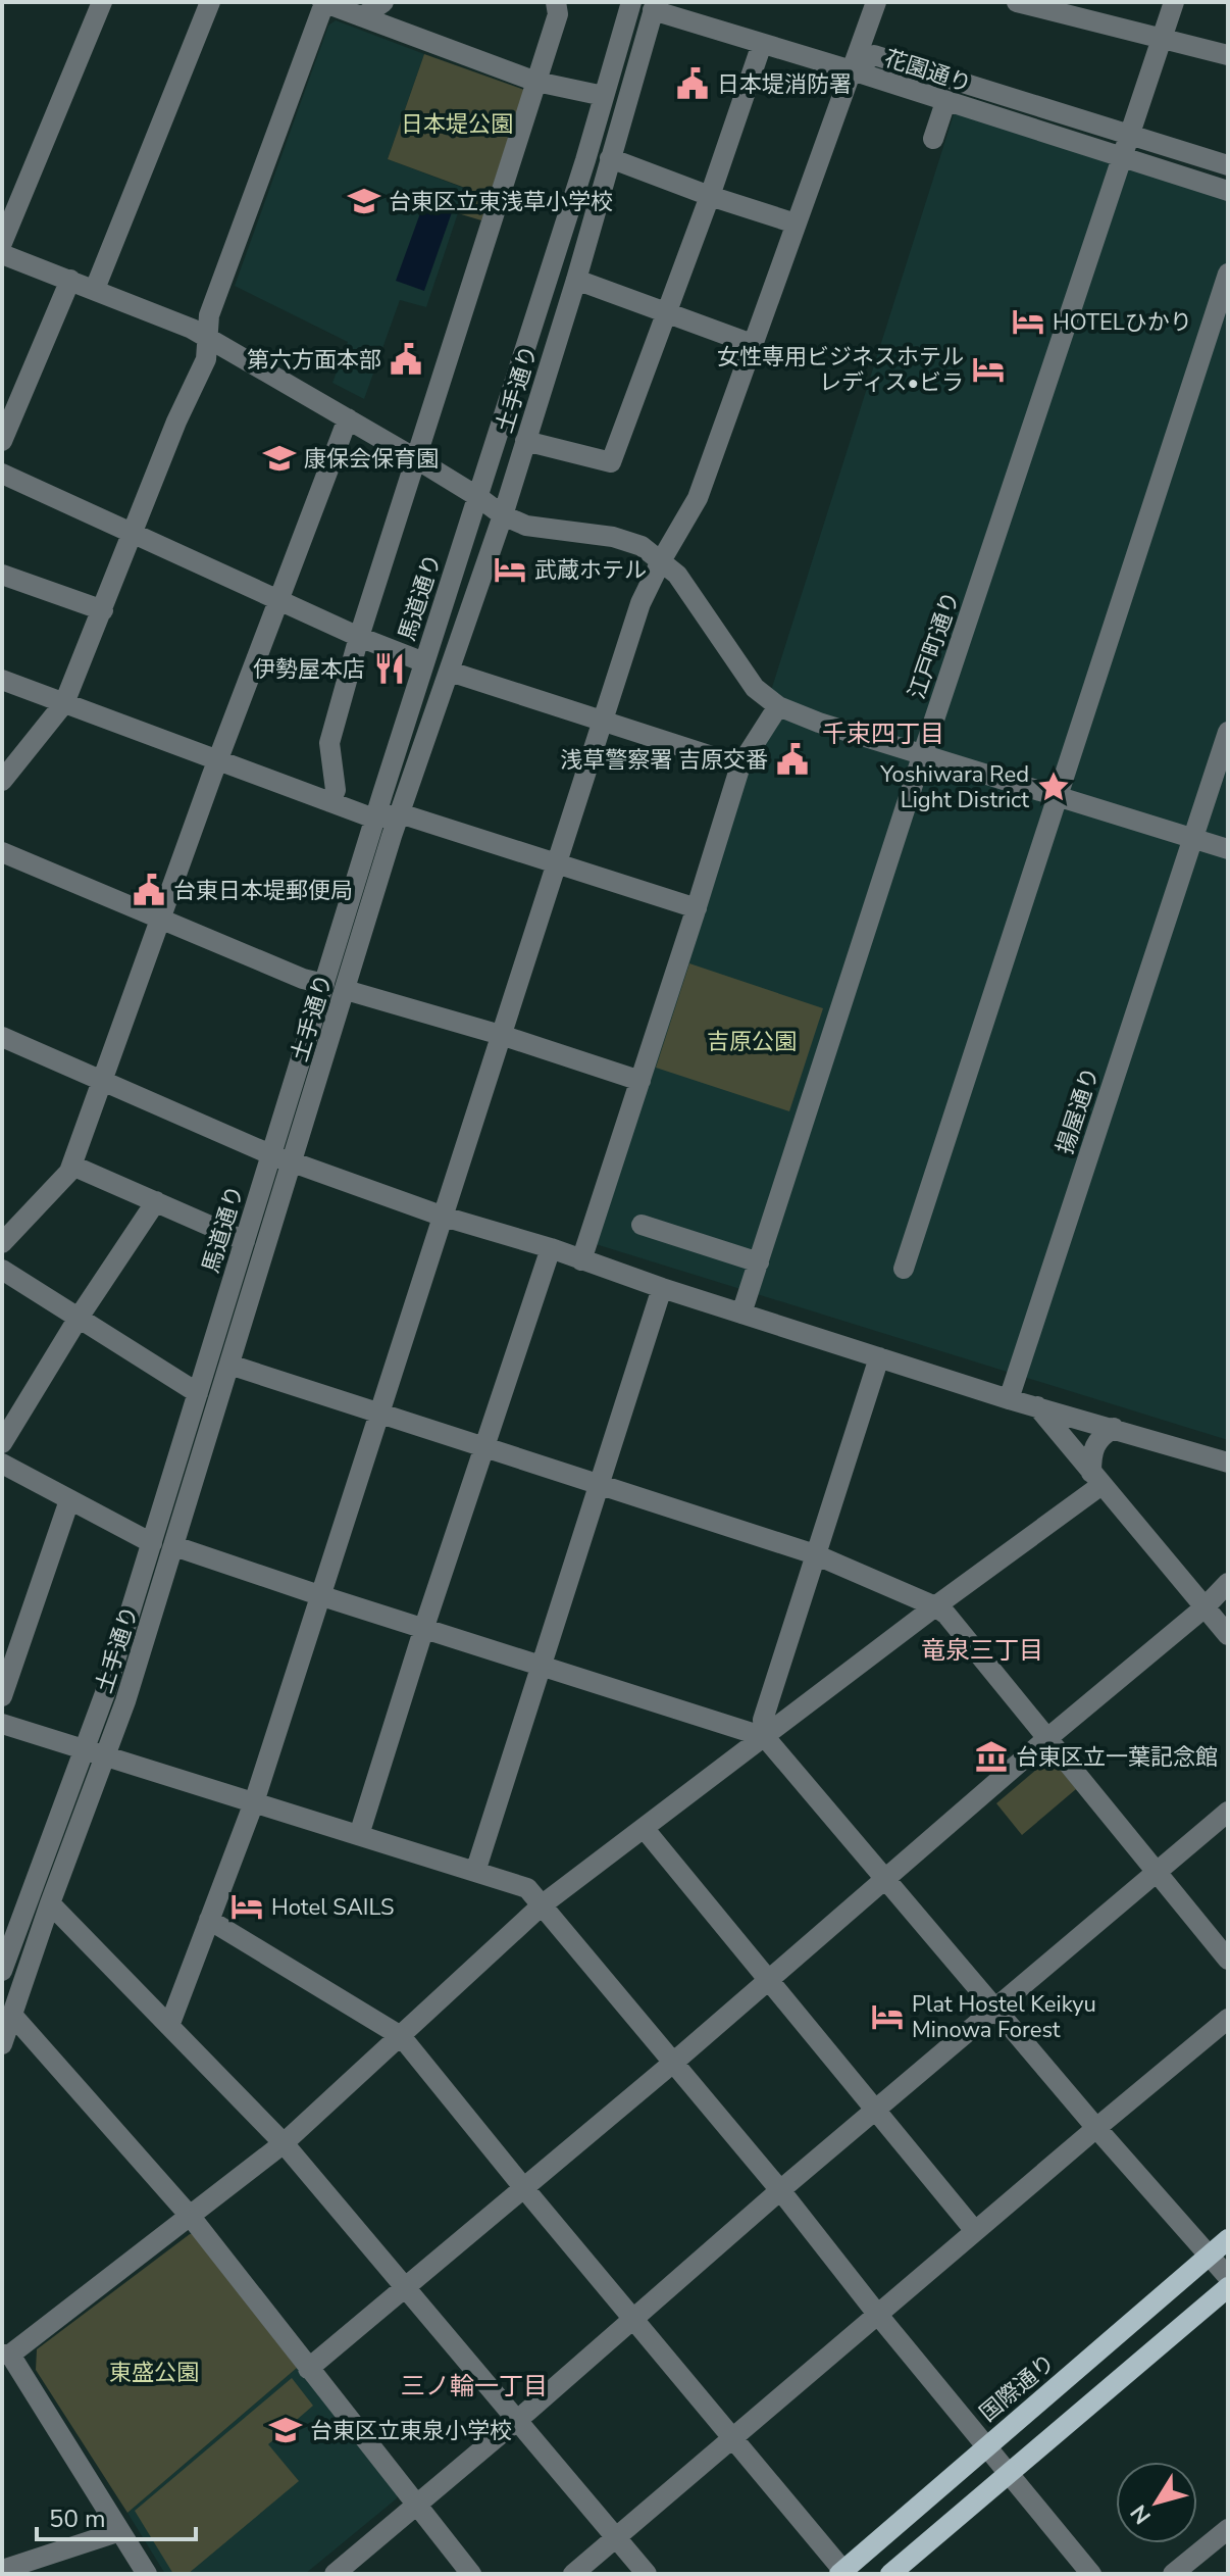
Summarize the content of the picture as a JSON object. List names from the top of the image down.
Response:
{
  "streets": {
    "main road": ["国際通り"],
    "street": [
      "花園通り",
      "土手通り",
      "馬道通り",
      "江戸町通り",
      "揚屋通り"
    ]
  },
  "crossings": [
    ["花園通り", "江戸町通り"],
    ["土手通り", "馬道通り"]
  ],
  "districts": ["千束四丁目", "竜泉三丁目", "三ノ輪一丁目"],
  "parks": ["日本堤公園", "吉原公園", "東盛公園"],
  "places": {
    "public building": [
      "日本堤消防署",
      "第六方面本部",
      "浅草警察署 吉原交番",
      "台東日本堤郵便局"
    ],
    "school or university": ["台東区立東浅草小学校", "康保会保育園", "台東区立東泉小学校"],
    "hotel": [
      "HOTELひかり",
      "女性専用ビジネスホテル レディス•ビラ",
      "武蔵ホテル",
      "Hotel SAILS",
      "Plat Hostel Keikyu Minowa Forest"
    ],
    "restaurant": ["伊勢屋本店"],
    "place": ["Yoshiwara Red Light District"],
    "museum": ["台東区立一葉記念館"]
  },
  "scale_bar": "50 m",
  "north": "bottom left"
}
